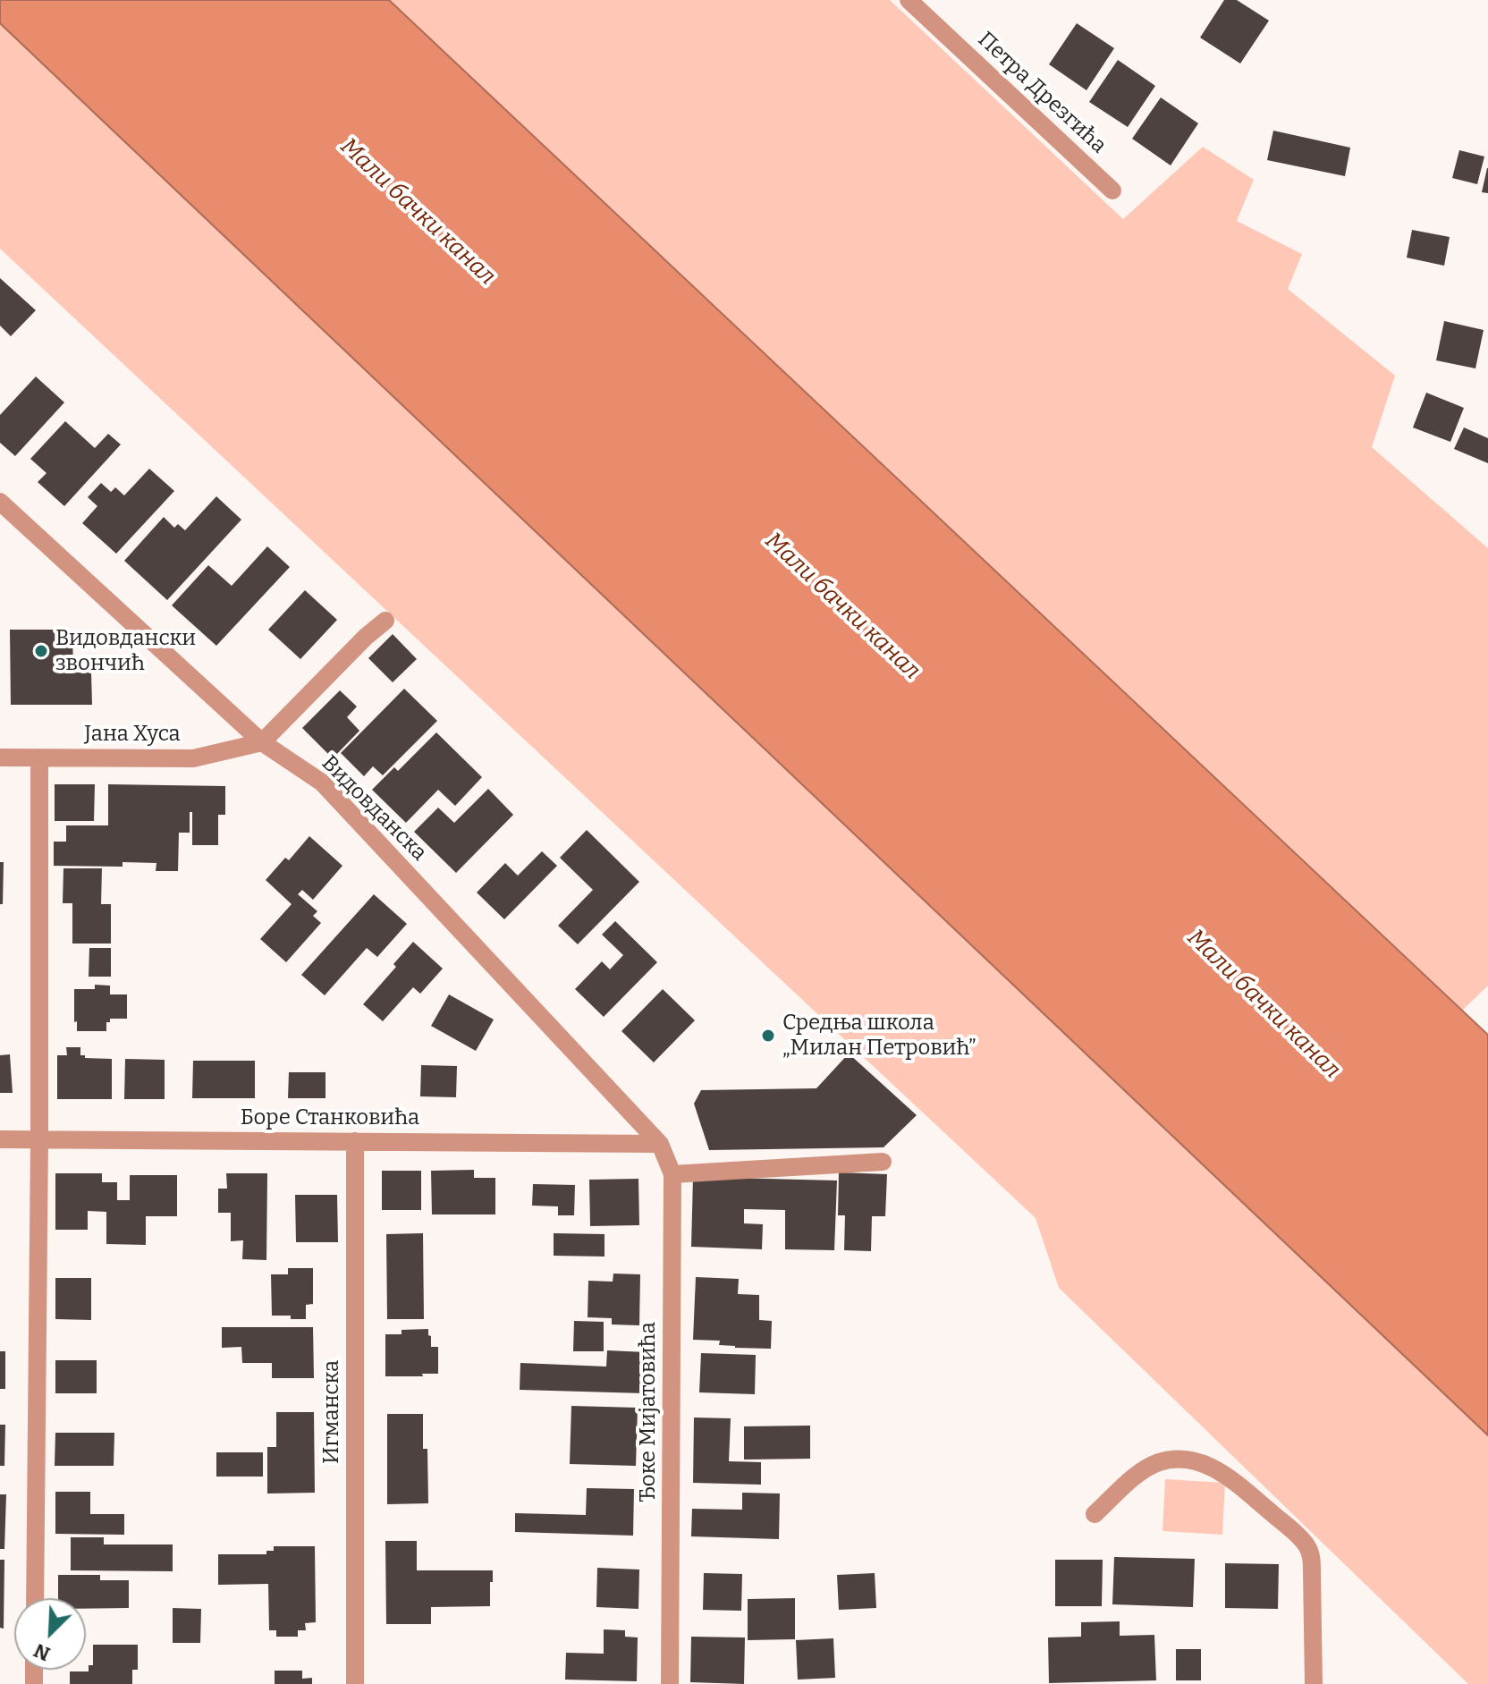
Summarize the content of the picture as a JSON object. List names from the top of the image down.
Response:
{
  "streets": {
    "street": [
      "Петра Дрезгића",
      "Јана Хуса",
      "Видовданска",
      "Боре Станковића",
      "Игманска",
      "Ђоке Мијатовића"
    ]
  },
  "crossings": [
    ["Јана Хуса", "Видовданска"],
    ["Видовданска", "Боре Станковића"],
    ["Видовданска", "Ђоке Мијатовића"],
    ["Боре Станковића", "Игманска"],
    ["Боре Станковића", "Ђоке Мијатовића"]
  ],
  "water": ["Мали бачки канал"],
  "places": ["Видовдански звончић", "Средња школа „Милан Петровић”"],
  "north": "bottom left"
}
